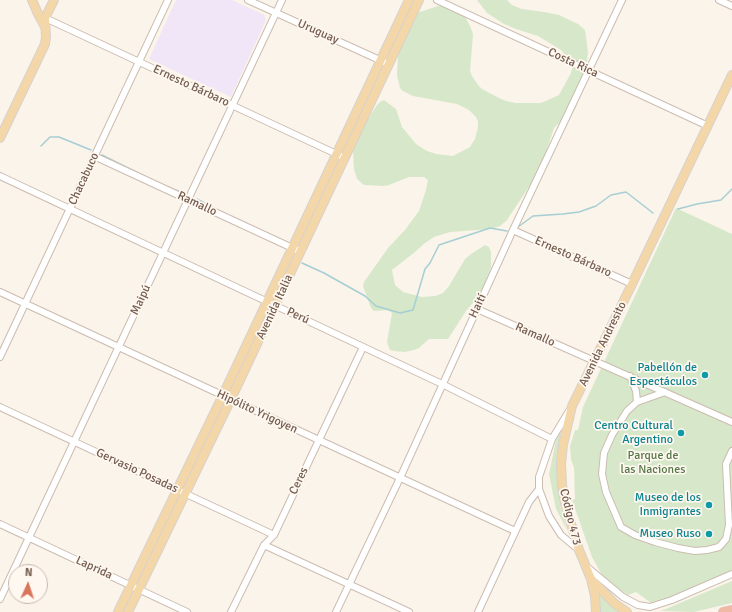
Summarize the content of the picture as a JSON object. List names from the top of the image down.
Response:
{
  "streets": {
    "main road": ["Avenida Italia", "Avenida Andresito", "Código 473"],
    "street": [
      "Uruguay",
      "Costa Rica",
      "Ernesto Bárbaro",
      "Chacabuco",
      "Ramallo",
      "Maipú",
      "Haití",
      "Perú",
      "Hipólito Yrigoyen",
      "Gervasio Posadas",
      "Ceres",
      "Laprida"
    ]
  },
  "crossings": [
    ["Uruguay", "Maipú"],
    ["Uruguay", "Avenida Italia"],
    ["Costa Rica", "Haití"],
    ["Costa Rica", "Avenida Andresito"],
    ["Ernesto Bárbaro", "Chacabuco"],
    ["Ernesto Bárbaro", "Maipú"],
    ["Ernesto Bárbaro", "Haití"],
    ["Ernesto Bárbaro", "Avenida Italia"],
    ["Ernesto Bárbaro", "Avenida Andresito"],
    ["Chacabuco", "Ramallo"],
    ["Chacabuco", "Perú"],
    ["Chacabuco", "Hipólito Yrigoyen"],
    ["Ramallo", "Maipú"],
    ["Ramallo", "Haití"],
    ["Ramallo", "Avenida Italia"],
    ["Ramallo", "Avenida Andresito"],
    ["Maipú", "Perú"],
    ["Maipú", "Hipólito Yrigoyen"],
    ["Maipú", "Gervasio Posadas"],
    ["Maipú", "Laprida"],
    ["Haití", "Perú"],
    ["Haití", "Hipólito Yrigoyen"],
    ["Avenida Italia", "Perú"],
    ["Avenida Italia", "Hipólito Yrigoyen"],
    ["Avenida Italia", "Gervasio Posadas"],
    ["Avenida Italia", "Laprida"],
    ["Perú", "Avenida Andresito"],
    ["Perú", "Ceres"],
    ["Avenida Andresito", "Código 473"],
    ["Hipólito Yrigoyen", "Ceres"],
    ["Gervasio Posadas", "Ceres"]
  ],
  "parks": ["Parque de las Naciones"],
  "places": [
    "Pabellón de Espectáculos",
    "Centro Cultural Argentino",
    "Museo de los Inmigrantes",
    "Museo Ruso"
  ],
  "north": "top"
}
